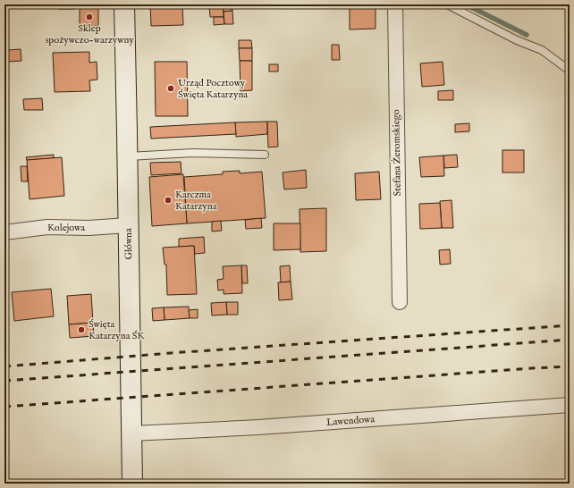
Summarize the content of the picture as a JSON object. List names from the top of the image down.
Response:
{
  "streets": {
    "street": [
      "Stefana Żeromskiego",
      "Kolejowa",
      "Główna",
      "Lawendowa"
    ]
  },
  "crossings": [
    ["Kolejowa", "Główna"],
    ["Główna", "Lawendowa"]
  ],
  "places": [
    "Sklep spożywczo-warzywny",
    "Urząd Pocztowy Święta Katarzyna",
    "Karczma Katarzyna",
    "Święta Katarzyna ŚK"
  ]
}
